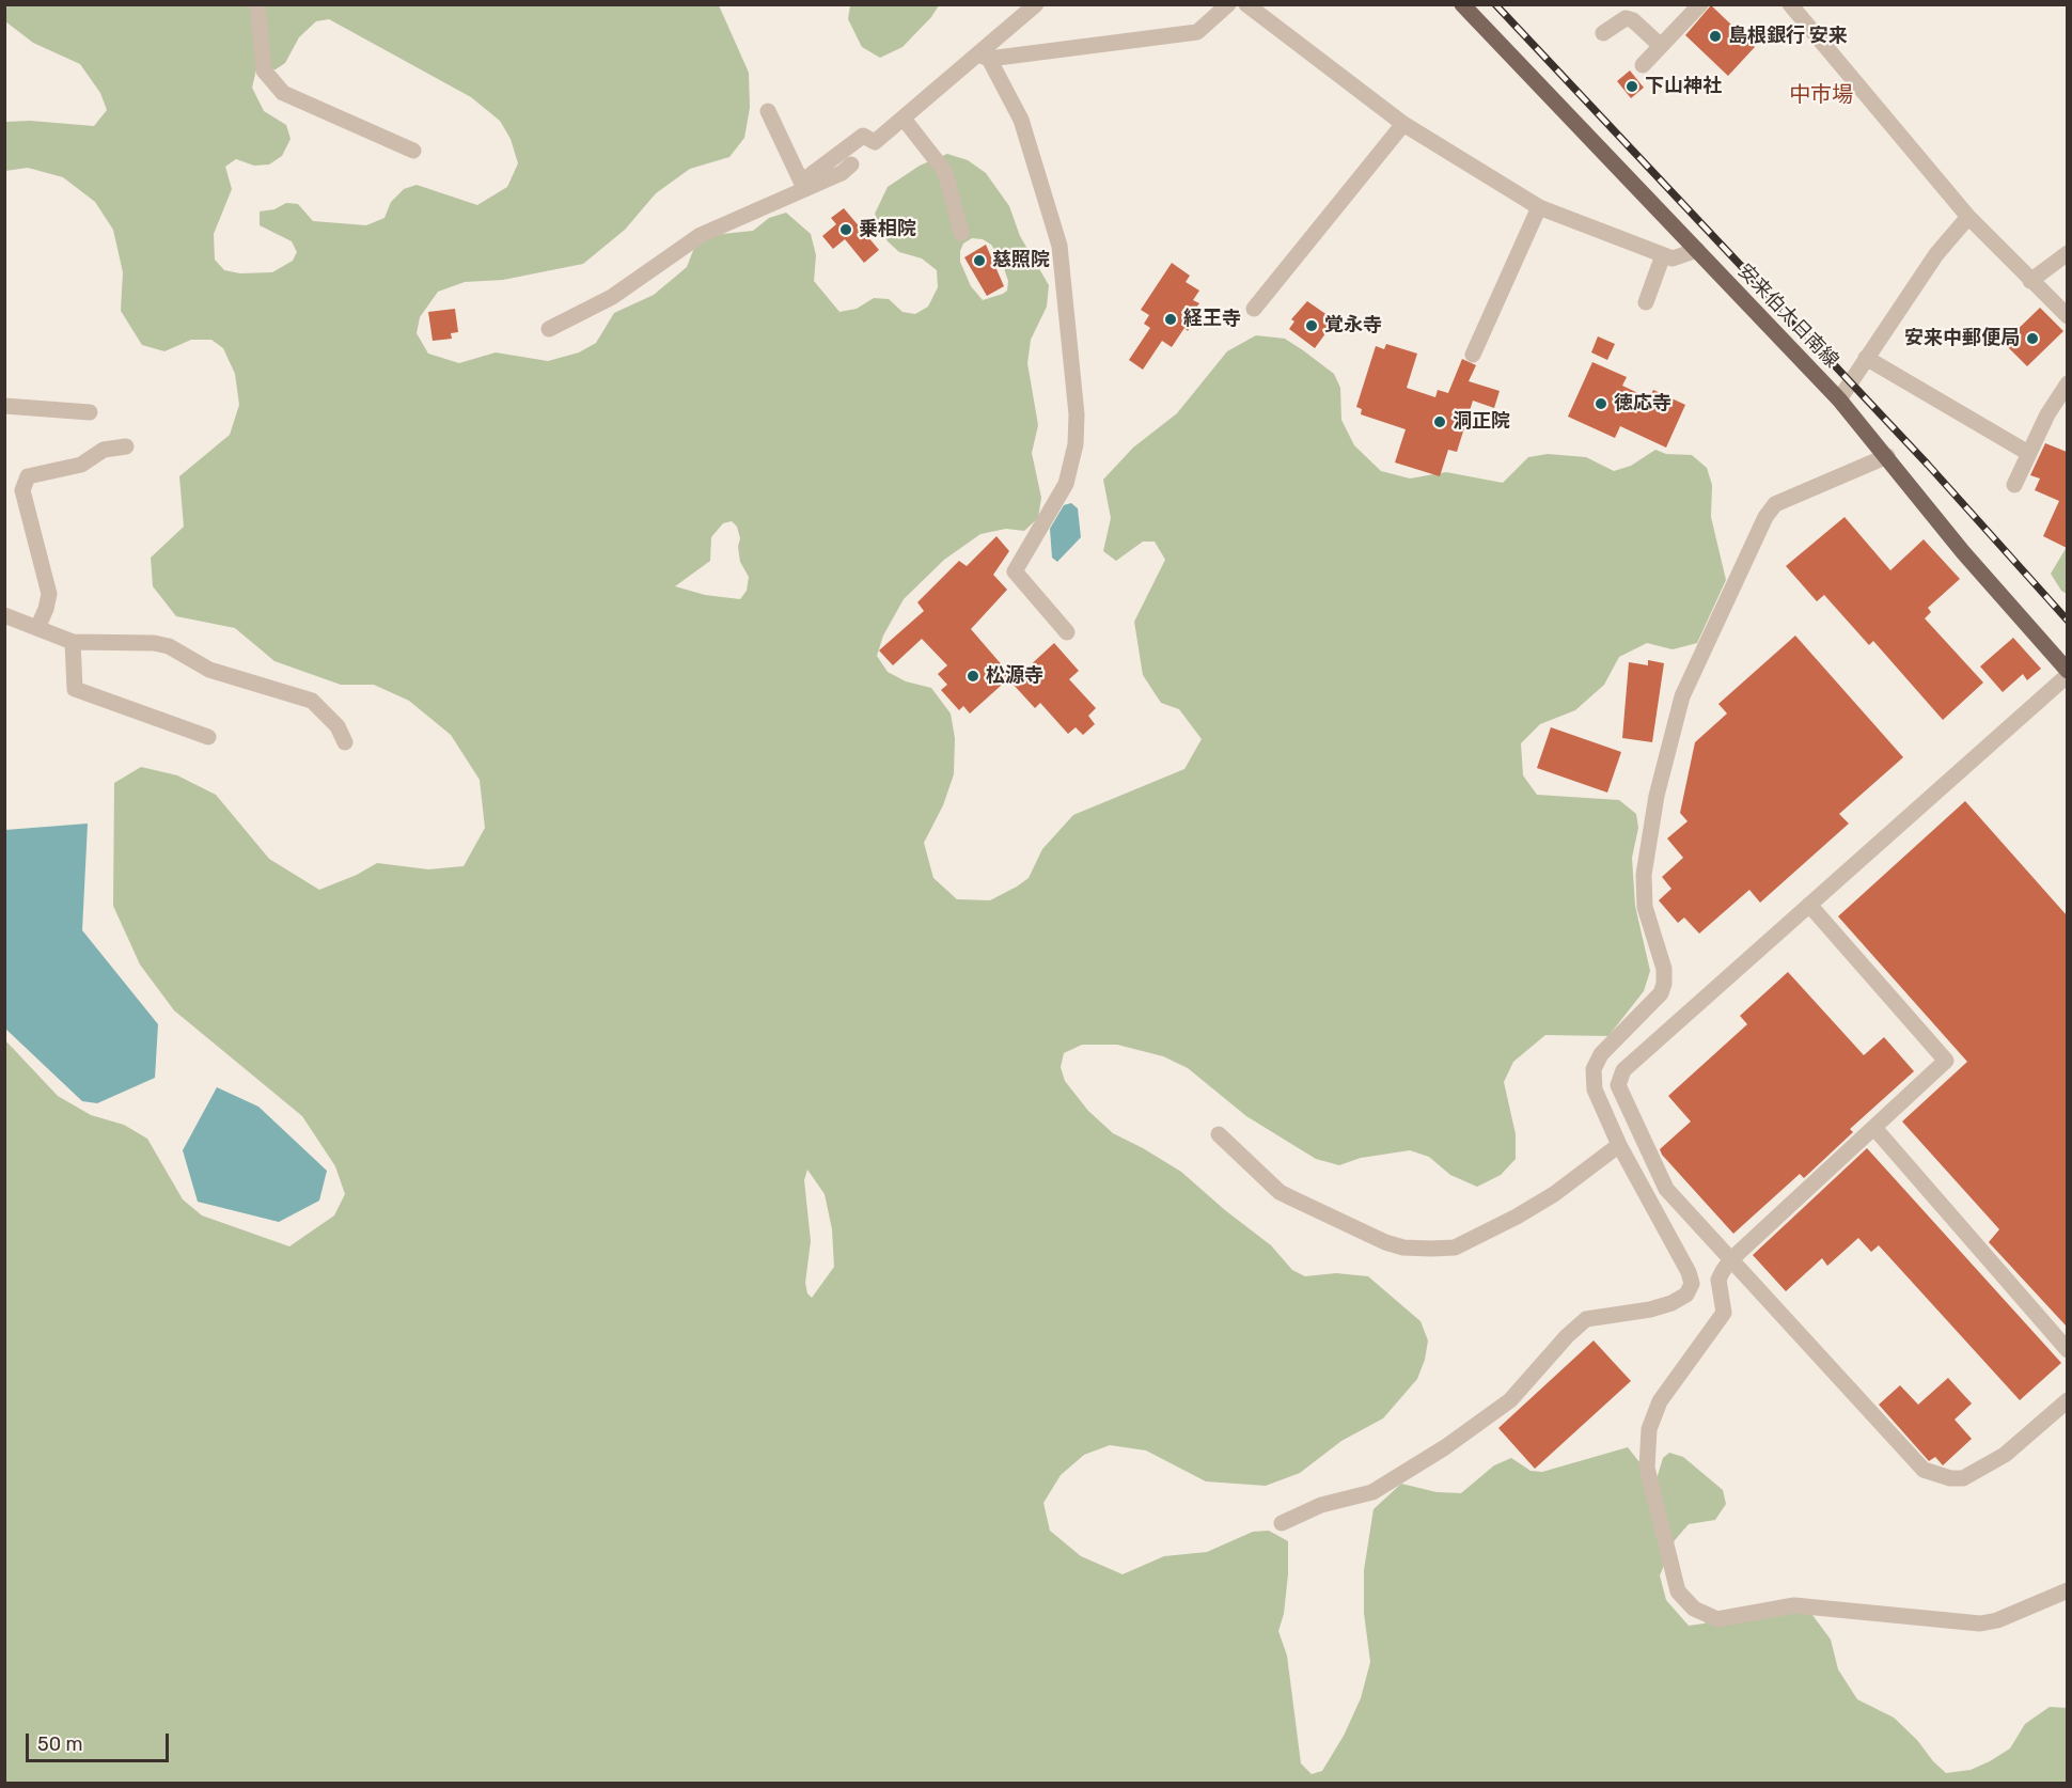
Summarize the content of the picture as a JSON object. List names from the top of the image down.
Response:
{
  "streets": {
    "main road": ["安来伯太日南線"]
  },
  "districts": ["中市場"],
  "places": [
    "島根銀行 安来",
    "下山神社",
    "乗相院",
    "慈照院",
    "経王寺",
    "覚永寺",
    "安来中郵便局",
    "徳応寺",
    "洞正院",
    "松源寺"
  ],
  "scale_bar": "50 m"
}
